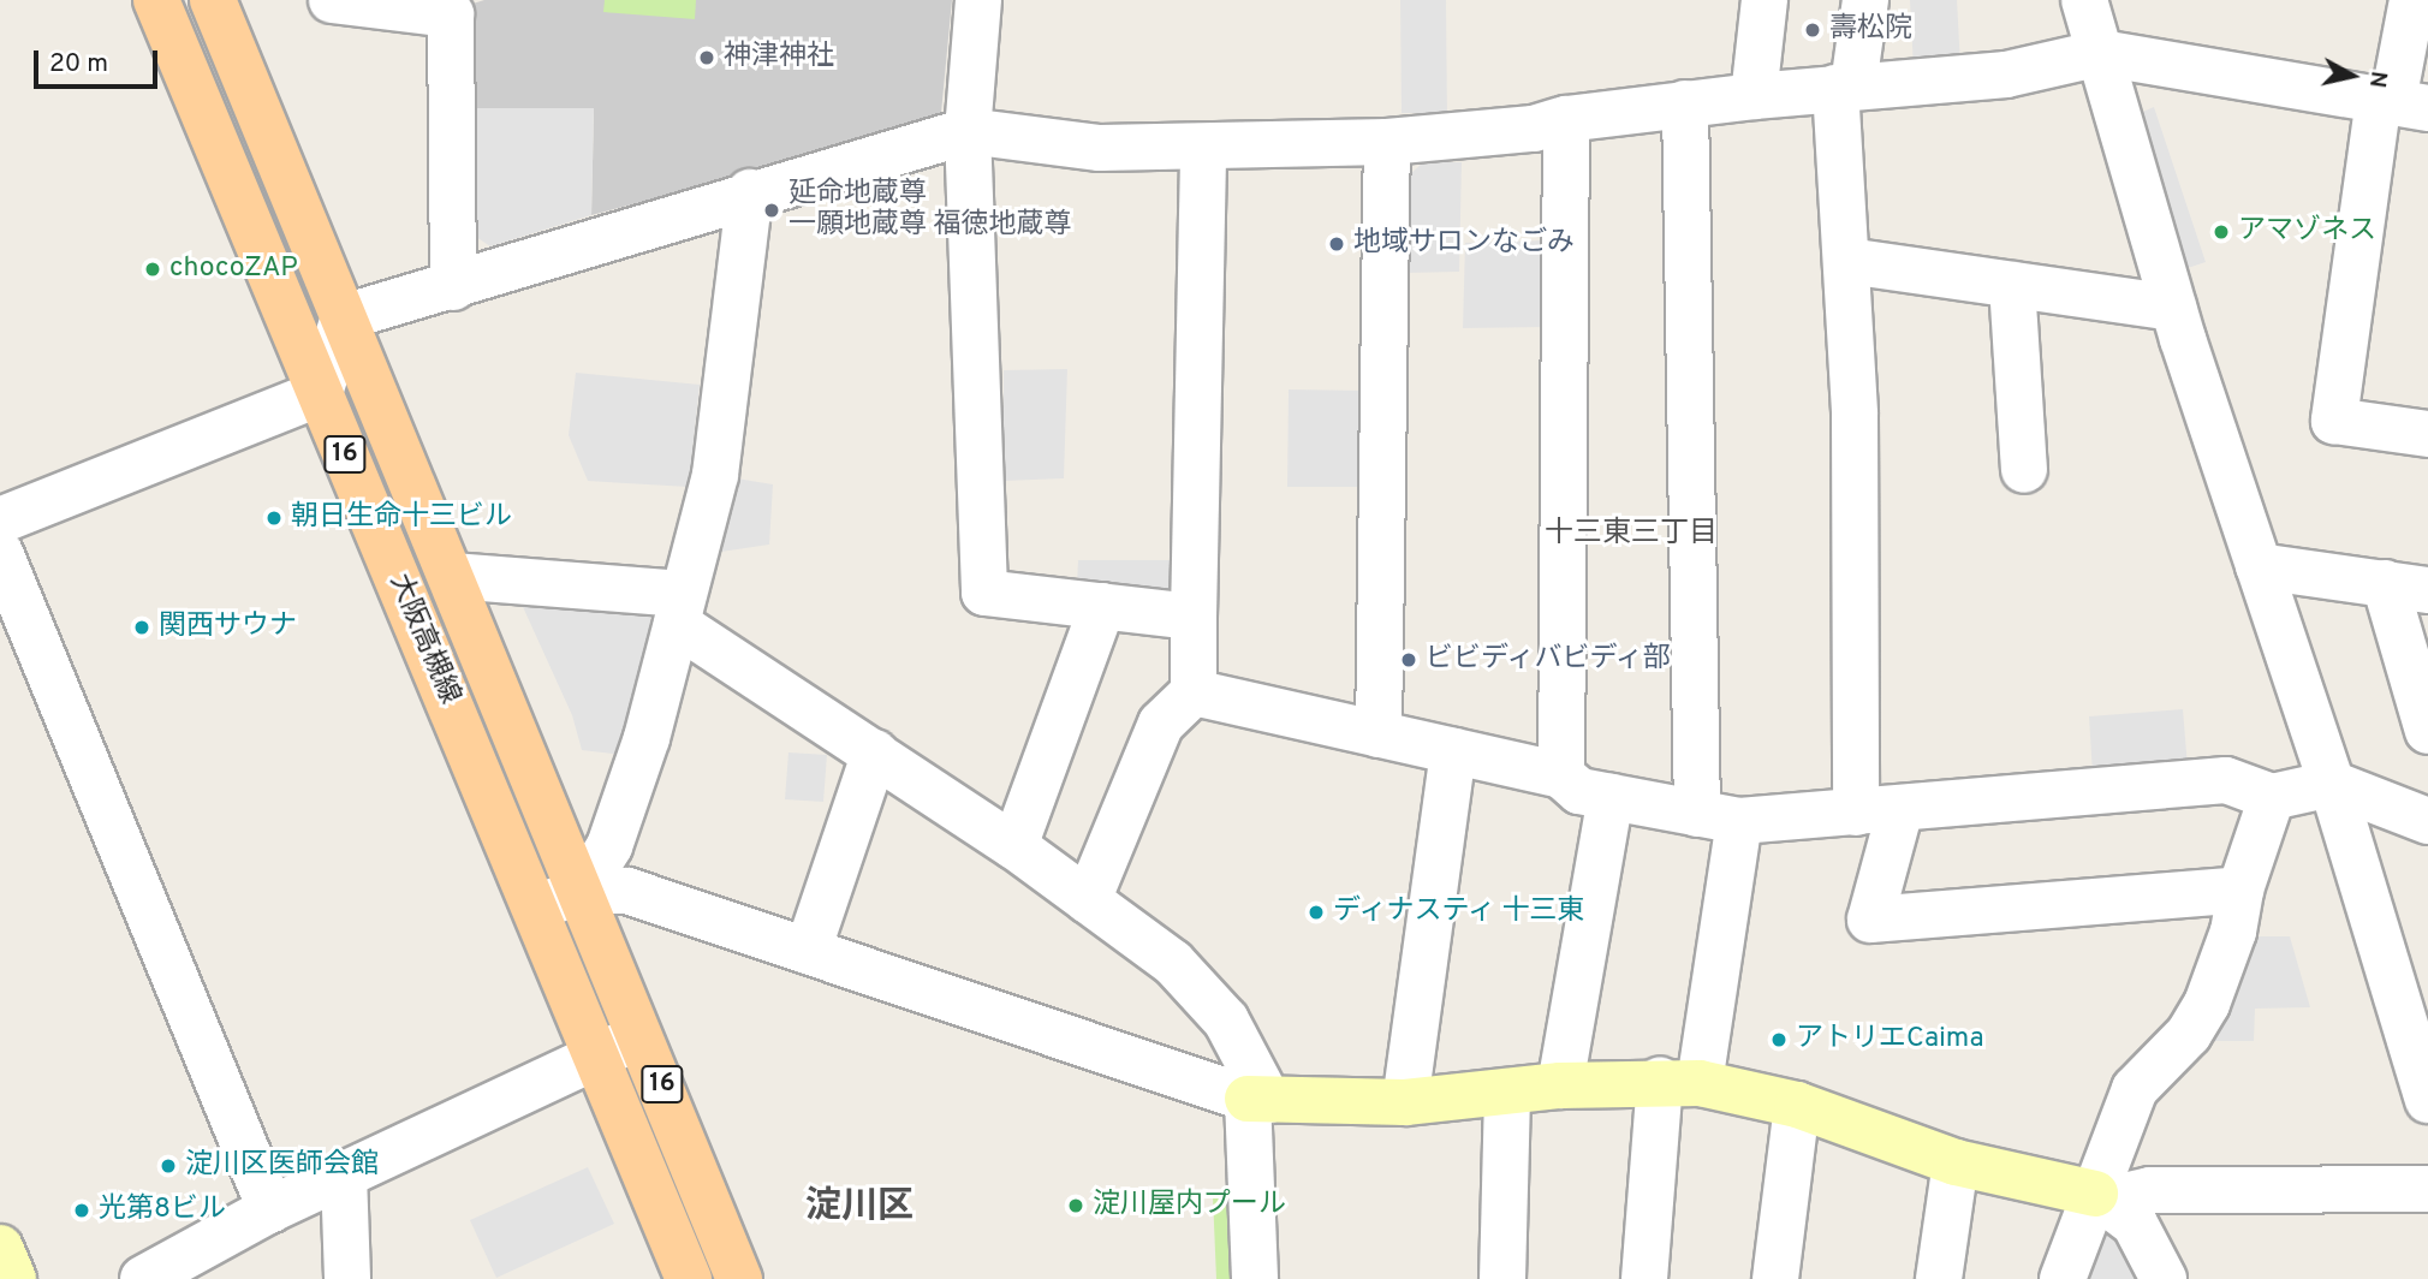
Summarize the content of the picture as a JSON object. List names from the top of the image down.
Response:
{
  "streets": {
    "main road": ["16", "大阪高槻線"]
  },
  "districts": ["十三東三丁目", "淀川区"],
  "places": [
    "壽松院",
    "神津神社",
    "延命地蔵尊 一願地蔵尊 福徳地蔵尊",
    "アマゾネス",
    "地域サロンなごみ",
    "chocoZAP",
    "朝日生命十三ビル",
    "関西サウナ",
    "ビビディバビディ部",
    "ディナスティ 十三東",
    "アトリエCaima",
    "淀川区医師会館",
    "淀川屋内プール",
    "光第8ビル"
  ],
  "scale_bar": "20 m",
  "north": "right"
}
